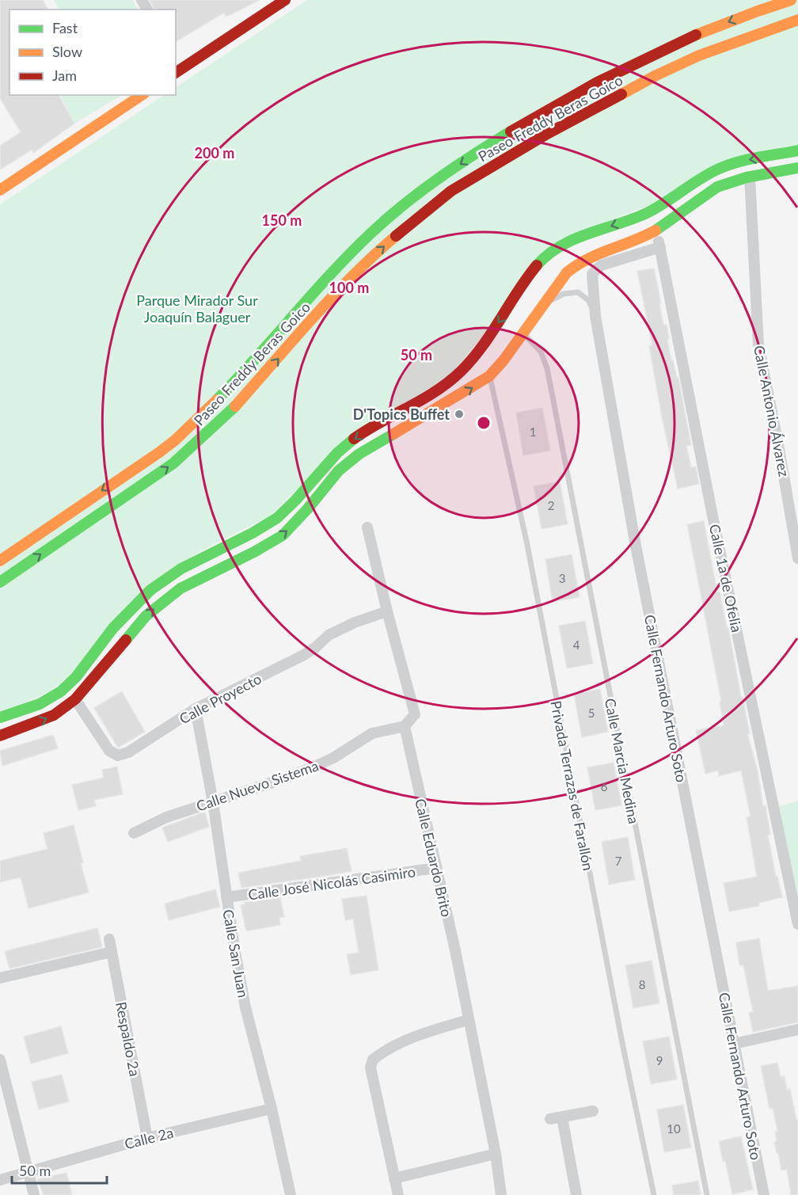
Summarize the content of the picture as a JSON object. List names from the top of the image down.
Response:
{
  "streets": {
    "street": [
      "Paseo Freddy Beras Goico",
      "Calle Antonio Álvarez",
      "Calle 1a de Ofelia",
      "Calle Proyecto",
      "Calle Fernando Arturo Soto",
      "Calle Nuevo Sistema",
      "Calle Eduardo Brito",
      "Calle José Nicolás Casimiro",
      "Calle San Juan",
      "Respaldo 2a",
      "Calle 2a"
    ],
    "lane": ["Calle Marcia Medina", "Privada Terrazas de Farallón"]
  },
  "crossings": [
    ["Calle 1a de Ofelia", "Calle Fernando Arturo Soto"],
    ["Calle Proyecto", "Calle San Juan"],
    ["Calle Nuevo Sistema", "Calle Eduardo Brito"],
    ["Calle Nuevo Sistema", "Calle San Juan"],
    ["Calle Eduardo Brito", "Calle José Nicolás Casimiro"],
    ["Calle José Nicolás Casimiro", "Calle San Juan"],
    ["Calle San Juan", "Calle 2a"],
    ["Respaldo 2a", "Calle 2a"]
  ],
  "parks": ["Parque Mirador Sur Joaquín Balaguer"],
  "places": ["D'Topics Buffet"],
  "house_numbers": [
    "1",
    "2",
    "3",
    "4",
    "5",
    "6",
    "7",
    "8",
    "9",
    "10"
  ],
  "legend": ["Fast", "Slow", "Jam"],
  "scale_bar": "50 m",
  "rings": [
    "200 m",
    "150 m",
    "100 m",
    "50 m"
  ]
}
